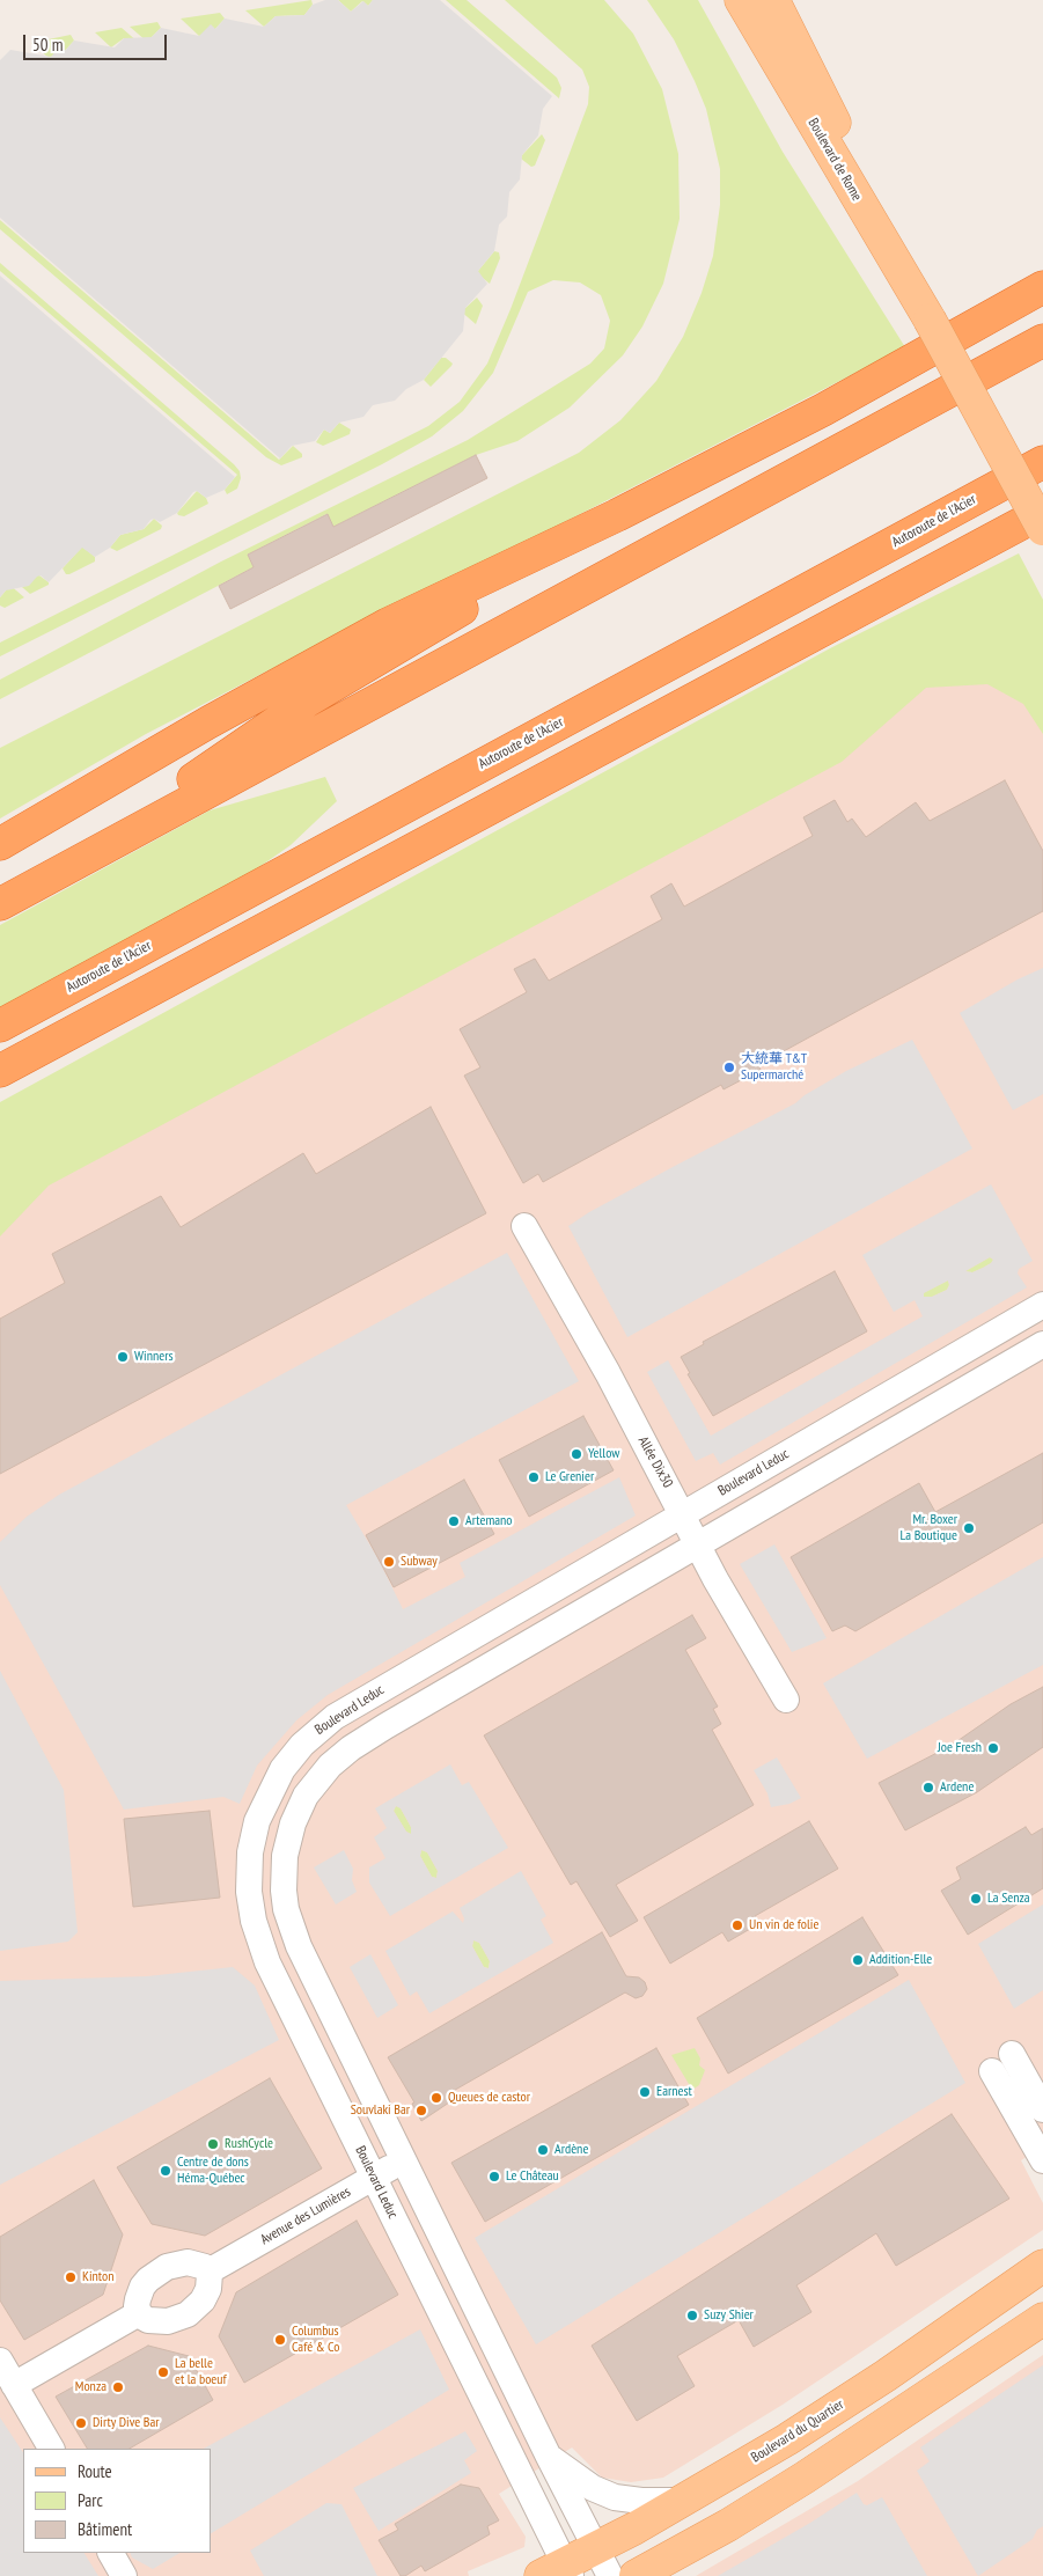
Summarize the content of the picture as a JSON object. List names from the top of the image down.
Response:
{
  "streets": {
    "highway": ["Autoroute de l'Acier"],
    "main road": ["Boulevard de Rome", "Boulevard du Quartier"],
    "street": ["Allée Dix30", "Boulevard Leduc", "Avenue des Lumières"]
  },
  "crossings": [
    ["Allée Dix30", "Boulevard Leduc"],
    ["Boulevard Leduc", "Avenue des Lumières"],
    ["Boulevard Leduc", "Boulevard du Quartier"]
  ],
  "places": [
    "大統華 T&T Supermarché",
    "Winners",
    "Yellow",
    "Le Grenier",
    "Artemano",
    "Mr. Boxer La Boutique",
    "Subway",
    "Joe Fresh",
    "Ardene",
    "La Senza",
    "Un vin de folie",
    "Addition-Elle",
    "Earnest",
    "Queues de castor",
    "Souvlaki Bar",
    "RushCycle",
    "Ardène",
    "Centre de dons Héma-Québec",
    "Le Château",
    "Kinton",
    "Suzy Shier",
    "Columbus Café & Co",
    "La belle et la boeuf",
    "Monza",
    "Dirty Dive Bar"
  ],
  "legend": ["Route", "Parc", "Bâtiment"],
  "scale_bar": "50 m"
}
